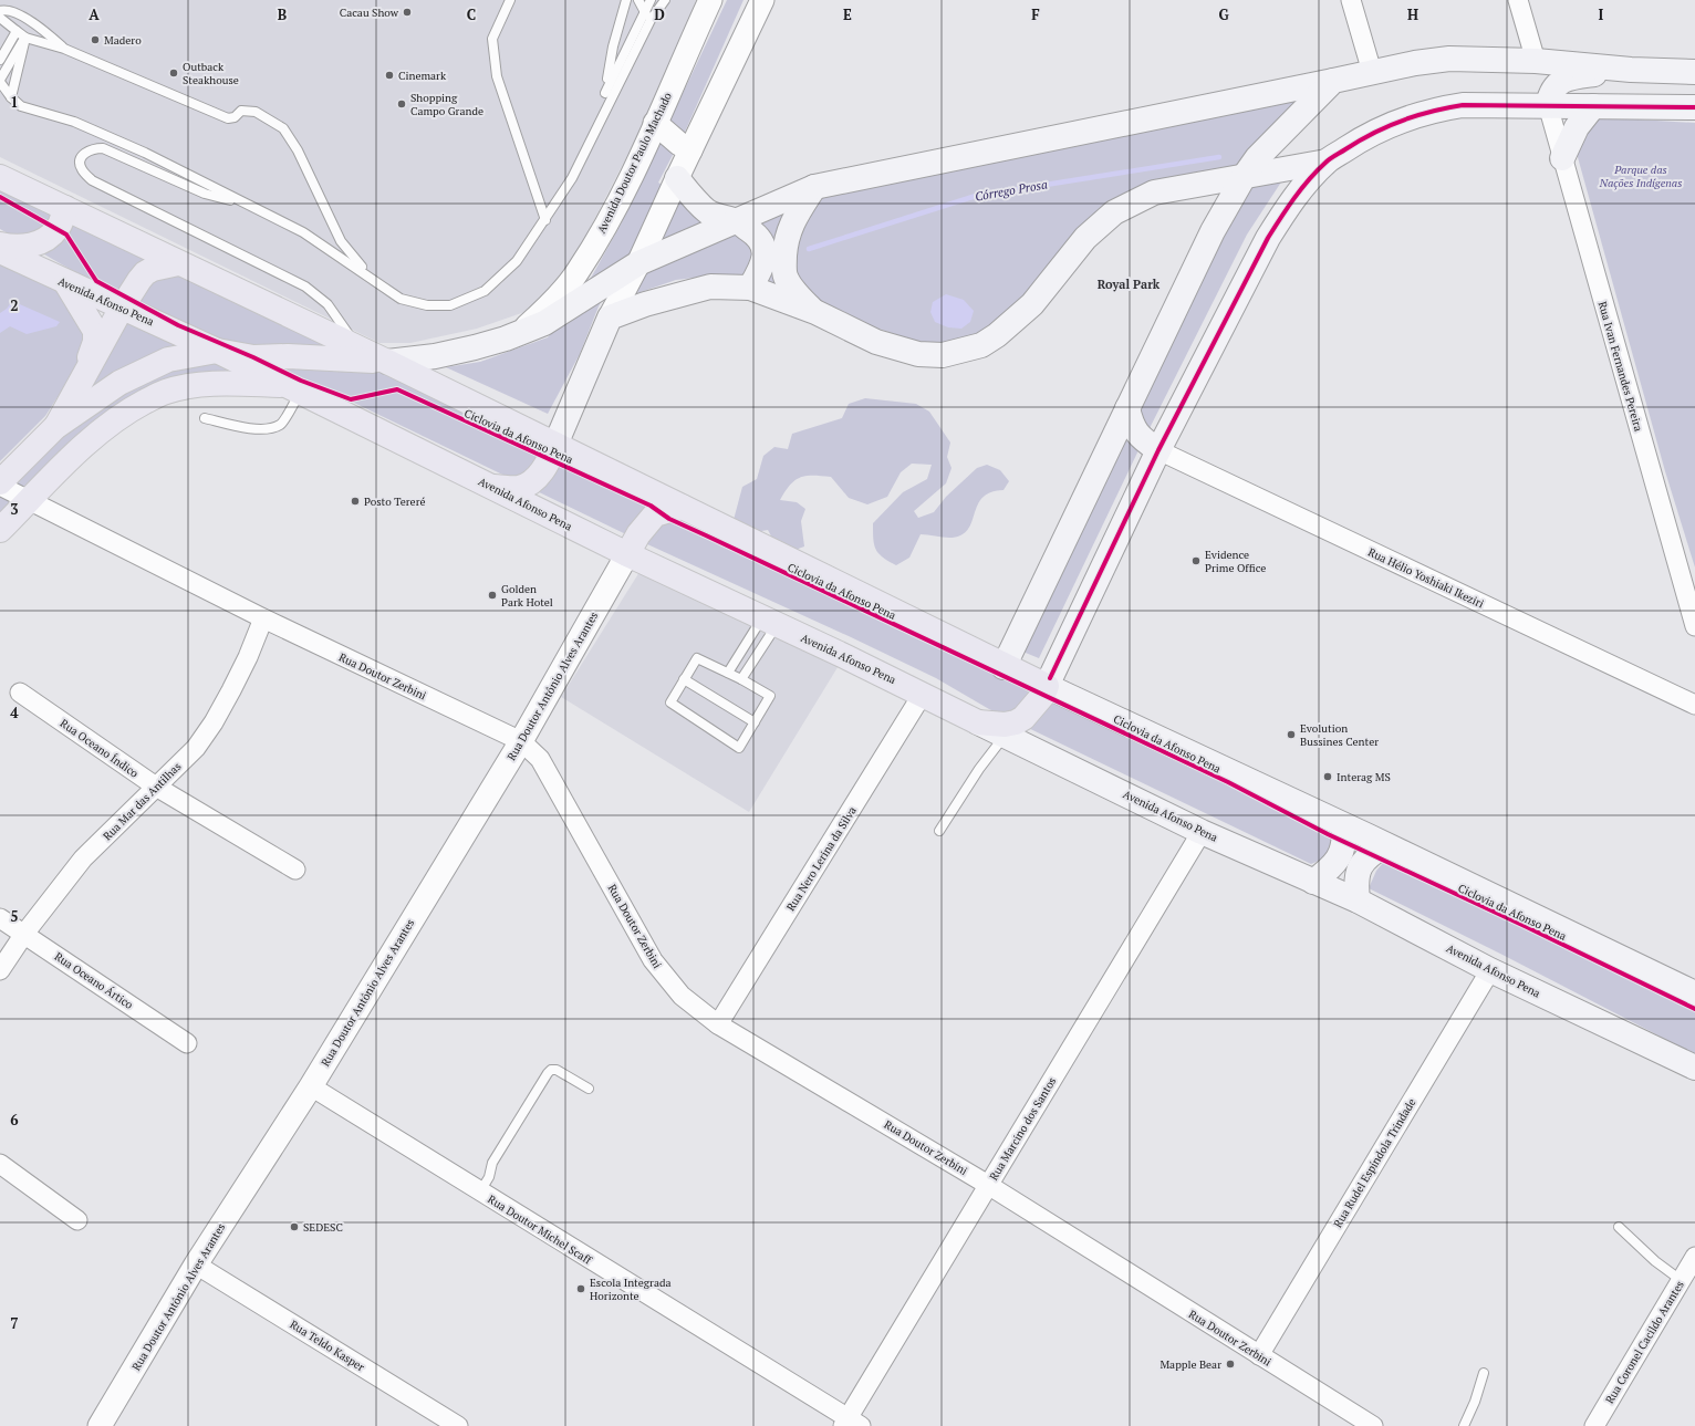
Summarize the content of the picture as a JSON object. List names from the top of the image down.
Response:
{
  "streets": {
    "main road": ["Avenida Afonso Pena"],
    "street": [
      "Avenida Doutor Paulo Machado",
      "Rua Ivan Fernandes Pereira",
      "Rua Hélio Yoshiaki Ikeziri",
      "Rua Doutor Zerbini",
      "Rua Doutor Antônio Alves Arantes",
      "Rua Oceano Índico",
      "Rua Mar das Antilhas",
      "Rua Nero Lerina da Silva",
      "Rua Oceano Ártico",
      "Rua Marcino dos Santos",
      "Rua Rudel Espíndola Trindade",
      "Rua Doutor Michel Scaff",
      "Rua Coronel Cacildo Arantes",
      "Rua Teldo Kasper"
    ],
    "cycle path": ["Ciclovia da Afonso Pena"]
  },
  "crossings": [
    ["Avenida Afonso Pena", "Rua Doutor Antônio Alves Arantes"],
    ["Avenida Afonso Pena", "Rua Nero Lerina da Silva"],
    ["Avenida Afonso Pena", "Rua Marcino dos Santos"],
    ["Avenida Afonso Pena", "Rua Rudel Espíndola Trindade"],
    ["Rua Doutor Zerbini", "Rua Doutor Antônio Alves Arantes"],
    ["Rua Doutor Zerbini", "Rua Mar das Antilhas"],
    ["Rua Doutor Zerbini", "Rua Nero Lerina da Silva"],
    ["Rua Doutor Zerbini", "Rua Marcino dos Santos"],
    ["Rua Doutor Zerbini", "Rua Rudel Espíndola Trindade"],
    ["Rua Doutor Antônio Alves Arantes", "Rua Doutor Michel Scaff"],
    ["Rua Doutor Antônio Alves Arantes", "Rua Teldo Kasper"],
    ["Rua Oceano Índico", "Rua Mar das Antilhas"],
    ["Rua Mar das Antilhas", "Rua Oceano Ártico"],
    ["Rua Marcino dos Santos", "Rua Doutor Michel Scaff"]
  ],
  "districts": ["Royal Park"],
  "water": ["Córrego Prosa"],
  "parks": ["Parque das Nações Indígenas"],
  "places": [
    "Cacau Show",
    "Madero",
    "Outback Steakhouse",
    "Cinemark",
    "Shopping Campo Grande",
    "Posto Tereré",
    "Evidence Prime Office",
    "Golden Park Hotel",
    "Evolution Bussines Center",
    "Interag MS",
    "SEDESC",
    "Escola Integrada Horizonte",
    "Mapple Bear"
  ],
  "grid": {
    "columns": [
      "A",
      "B",
      "C",
      "D",
      "E",
      "F",
      "G",
      "H",
      "I"
    ],
    "rows": [
      "1",
      "2",
      "3",
      "4",
      "5",
      "6",
      "7"
    ]
  }
}
